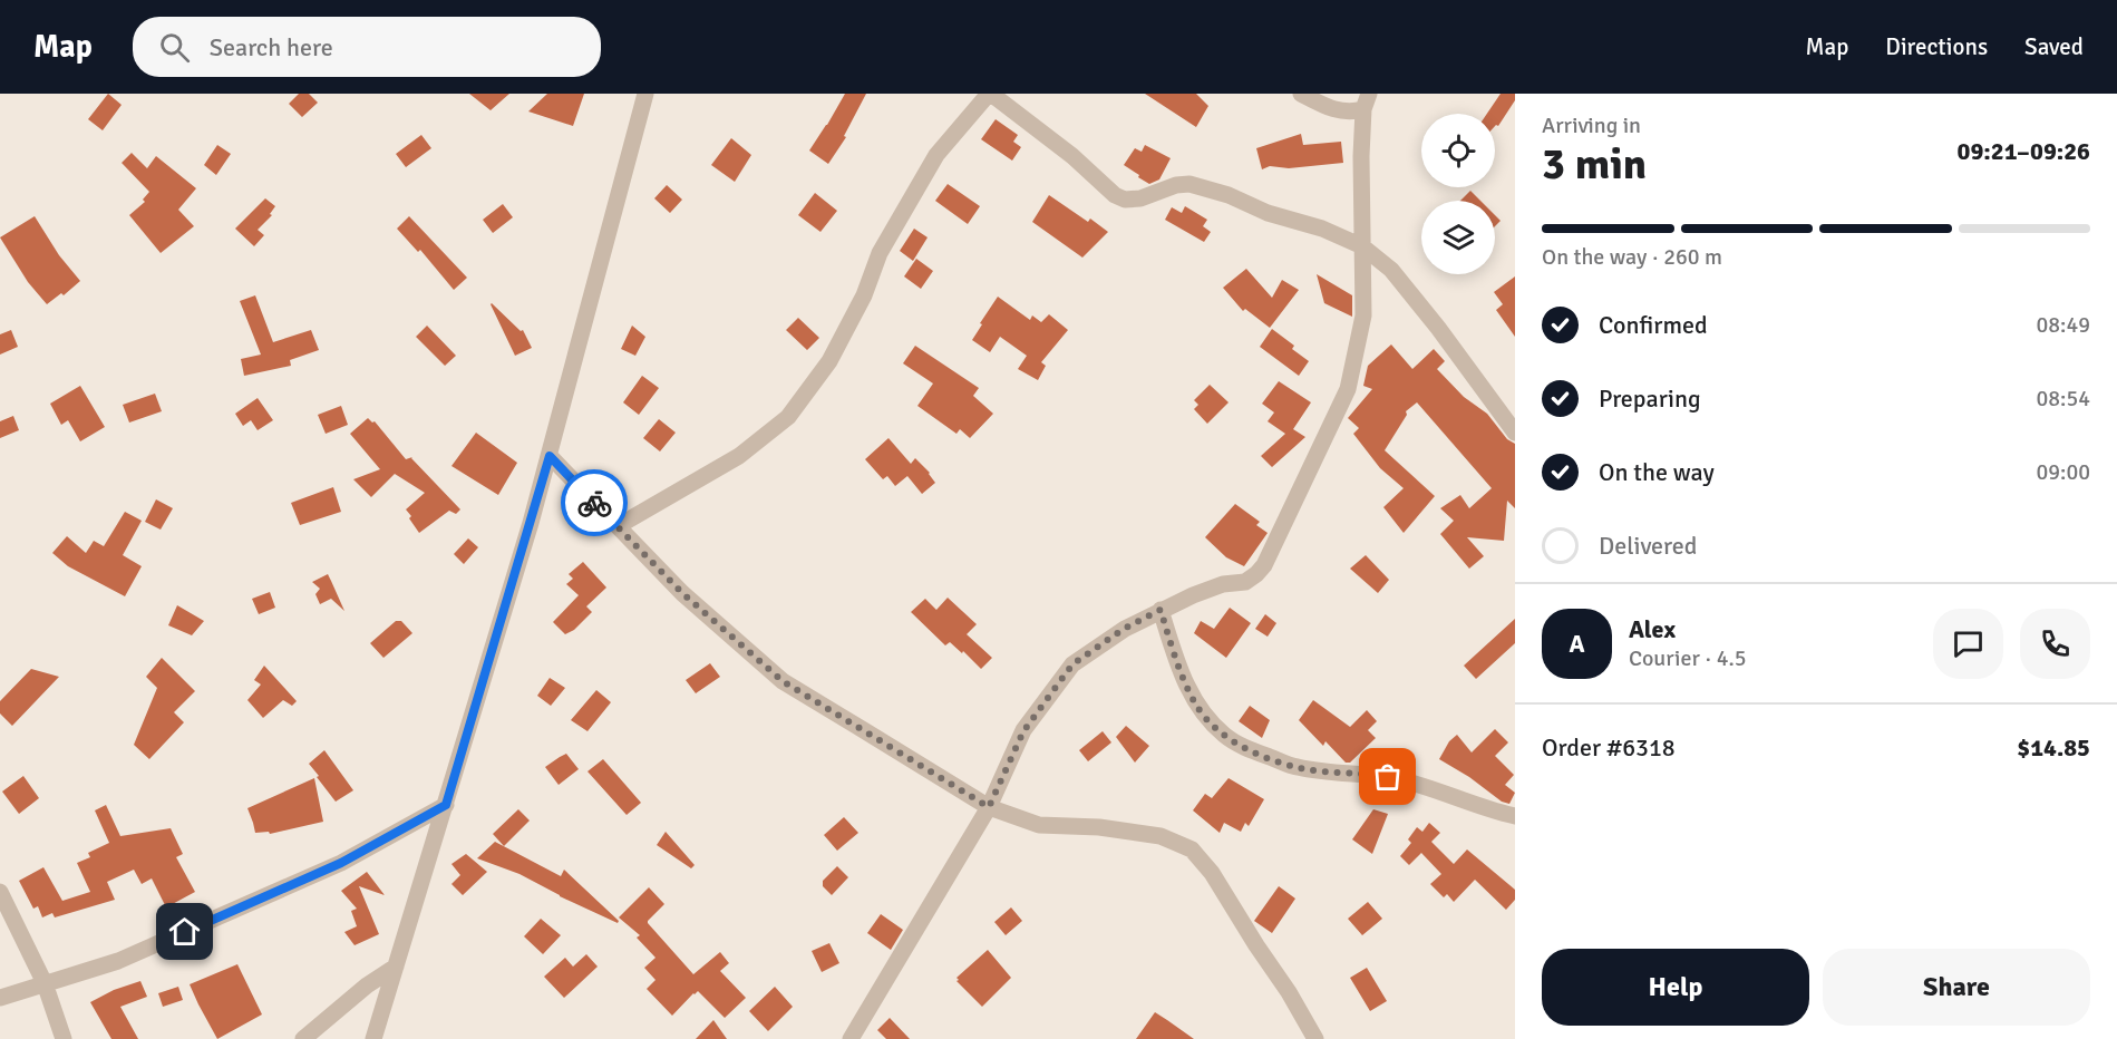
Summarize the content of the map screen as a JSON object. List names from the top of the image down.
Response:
{
  "page": {
    "header": "Map",
    "search": "Search here",
    "nav": ["Map", "Directions", "Saved"],
    "heading": ["3 min", "Arriving in", "09:21–09:26"],
    "panel": [
      "Alex",
      "Courier · 4.5",
      "Order #6318",
      "$14.85"
    ],
    "bar": "On the way · 260 m",
    "list": [
      ["Confirmed", "08:49"],
      ["Preparing", "08:54"],
      ["On the way", "09:00"],
      "Delivered"
    ],
    "round": "A",
    "buttons": ["Help", "Share"]
  }
}
